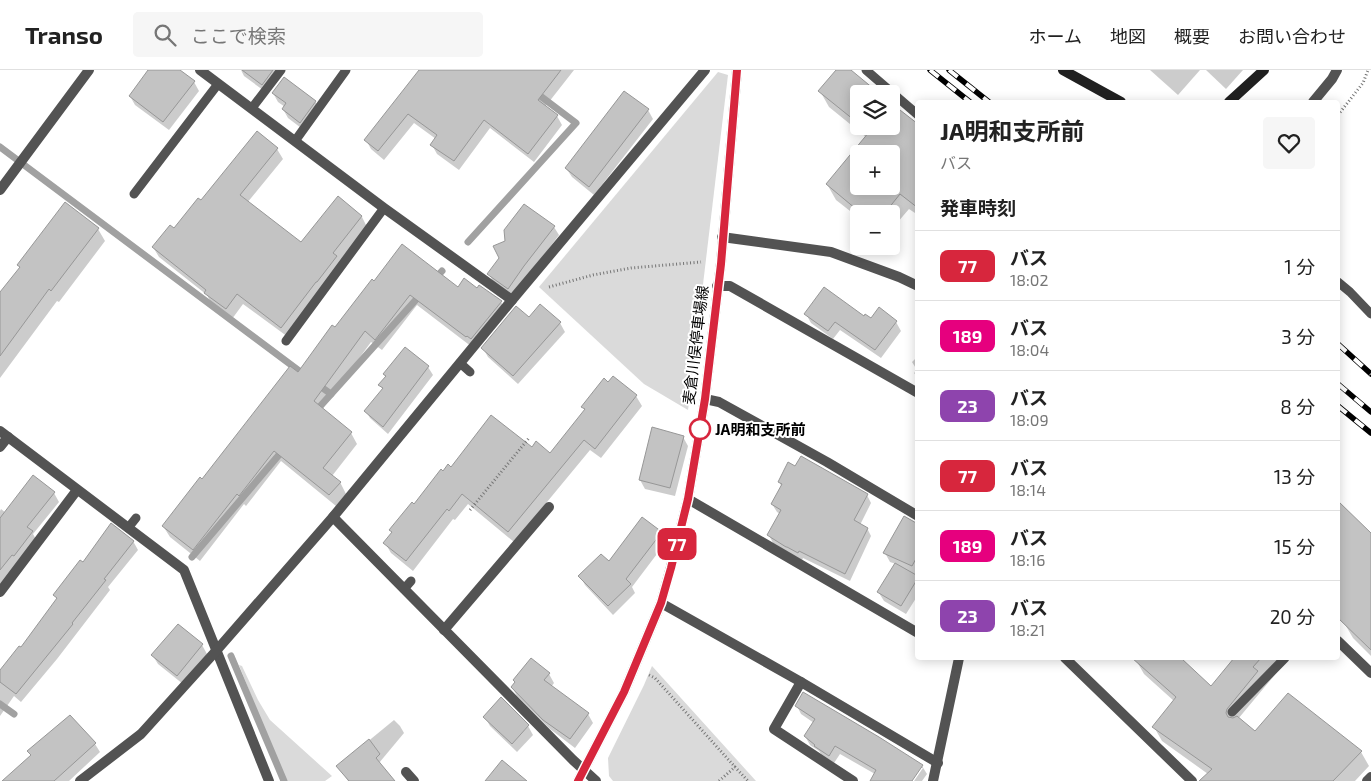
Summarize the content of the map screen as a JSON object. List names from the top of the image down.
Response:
{
  "streets": {
    "main road": ["麦倉川俣停車場線"]
  },
  "places": ["JA明和支所前"],
  "lines": ["bus line 77"],
  "page": {
    "header": "Transo",
    "search": "ここで検索",
    "nav": [
      "ホーム",
      "地図",
      "概要",
      "お問い合わせ"
    ],
    "on_map": "77",
    "map_buttons": ["+", "−"],
    "heading": [
      ["JA明和支所前", "バス"],
      "発車時刻"
    ],
    "list": [
      {
        "mark": "77",
        "name": "バス",
        "note": "18:02",
        "value": "1 分"
      },
      {
        "mark": "189",
        "name": "バス",
        "note": "18:04",
        "value": "3 分"
      },
      {
        "mark": "23",
        "name": "バス",
        "note": "18:09",
        "value": "8 分"
      },
      {
        "mark": "77",
        "name": "バス",
        "note": "18:14",
        "value": "13 分"
      },
      {
        "mark": "189",
        "name": "バス",
        "note": "18:16",
        "value": "15 分"
      },
      {
        "mark": "23",
        "name": "バス",
        "note": "18:21",
        "value": "20 分"
      }
    ]
  }
}
